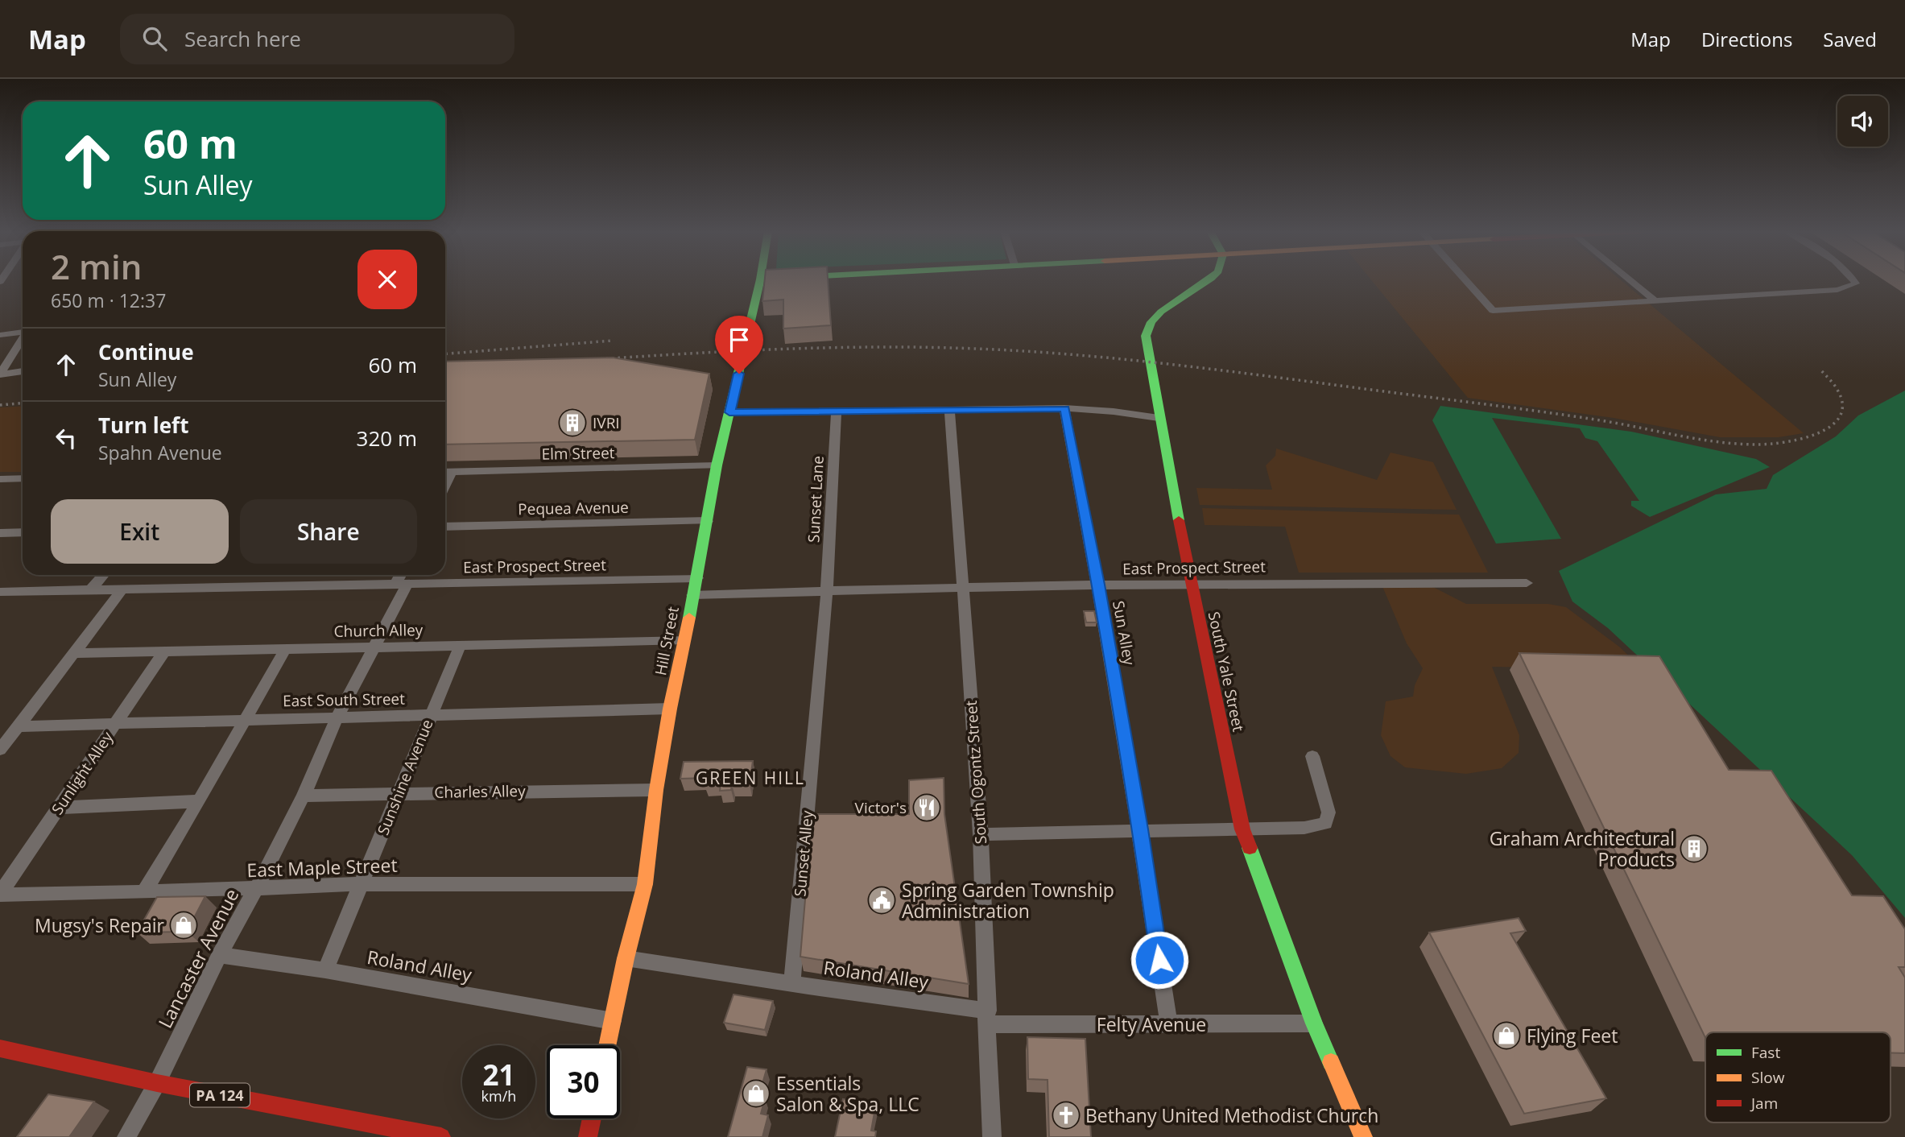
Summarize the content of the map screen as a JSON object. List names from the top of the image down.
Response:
{
  "streets": {
    "street": [
      "Elm Street",
      "Sunset Lane",
      "Pequea Avenue",
      "East Prospect Street",
      "Church Alley",
      "Sun Alley",
      "Hill Street",
      "South Yale Street",
      "East South Street",
      "South Ogontz Street",
      "Sunlight Alley",
      "Sunshine Avenue",
      "Charles Alley",
      "Sunset Alley",
      "East Maple Street",
      "Lancaster Avenue",
      "Roland Alley",
      "Felty Avenue",
      "PA 124"
    ]
  },
  "crossings": [
    ["Elm Street", "Hill Street"],
    ["Sunset Lane", "East Prospect Street"],
    ["Sunset Lane", "Sunset Alley"],
    ["Pequea Avenue", "Hill Street"],
    ["East Prospect Street", "Sun Alley"],
    ["East Prospect Street", "Hill Street"],
    ["East Prospect Street", "South Yale Street"],
    ["East Prospect Street", "South Ogontz Street"],
    ["East Prospect Street", "Sunset Alley"],
    ["East Prospect Street", "Lancaster Avenue"],
    ["Church Alley", "Hill Street"],
    ["Church Alley", "Sunlight Alley"],
    ["Church Alley", "Sunshine Avenue"],
    ["Church Alley", "Lancaster Avenue"],
    ["Hill Street", "East South Street"],
    ["Hill Street", "Charles Alley"],
    ["Hill Street", "East Maple Street"],
    ["Hill Street", "Roland Alley"],
    ["South Yale Street", "Felty Avenue"],
    ["East South Street", "Sunlight Alley"],
    ["East South Street", "Sunshine Avenue"],
    ["East South Street", "Lancaster Avenue"],
    ["South Ogontz Street", "Roland Alley"],
    ["South Ogontz Street", "Felty Avenue"],
    ["Sunlight Alley", "East Maple Street"],
    ["Sunshine Avenue", "Charles Alley"],
    ["Sunshine Avenue", "East Maple Street"],
    ["Sunshine Avenue", "Roland Alley"],
    ["Charles Alley", "Lancaster Avenue"],
    ["Sunset Alley", "Roland Alley"],
    ["East Maple Street", "Lancaster Avenue"],
    ["Lancaster Avenue", "Roland Alley"],
    ["Lancaster Avenue", "PA 124"],
    ["Roland Alley", "Felty Avenue"]
  ],
  "districts": ["GREEN HILL"],
  "places": {
    "building": ["IVRI", "Graham Architectural Products"],
    "restaurant": ["Victor's"],
    "public building": ["Spring Garden Township Administration"],
    "shop": ["Mugsy's Repair", "Flying Feet", "Essentials Salon & Spa, LLC"],
    "church": ["Bethany United Methodist Church"]
  },
  "legend": ["Fast", "Slow", "Jam"],
  "page": {
    "header": "Map",
    "search": "Search here",
    "nav": ["Map", "Directions", "Saved"],
    "turn": ["60 m", "Sun Alley"],
    "heading": ["2 min", "650 m · 12:37"],
    "list": [
      {
        "name": "Continue",
        "note": "Sun Alley",
        "value": "60 m"
      },
      {
        "name": "Turn left",
        "note": "Spahn Avenue",
        "value": "320 m"
      }
    ],
    "buttons": ["Exit", "Share"],
    "speed": "21 km/h",
    "limit": "30"
  }
}
